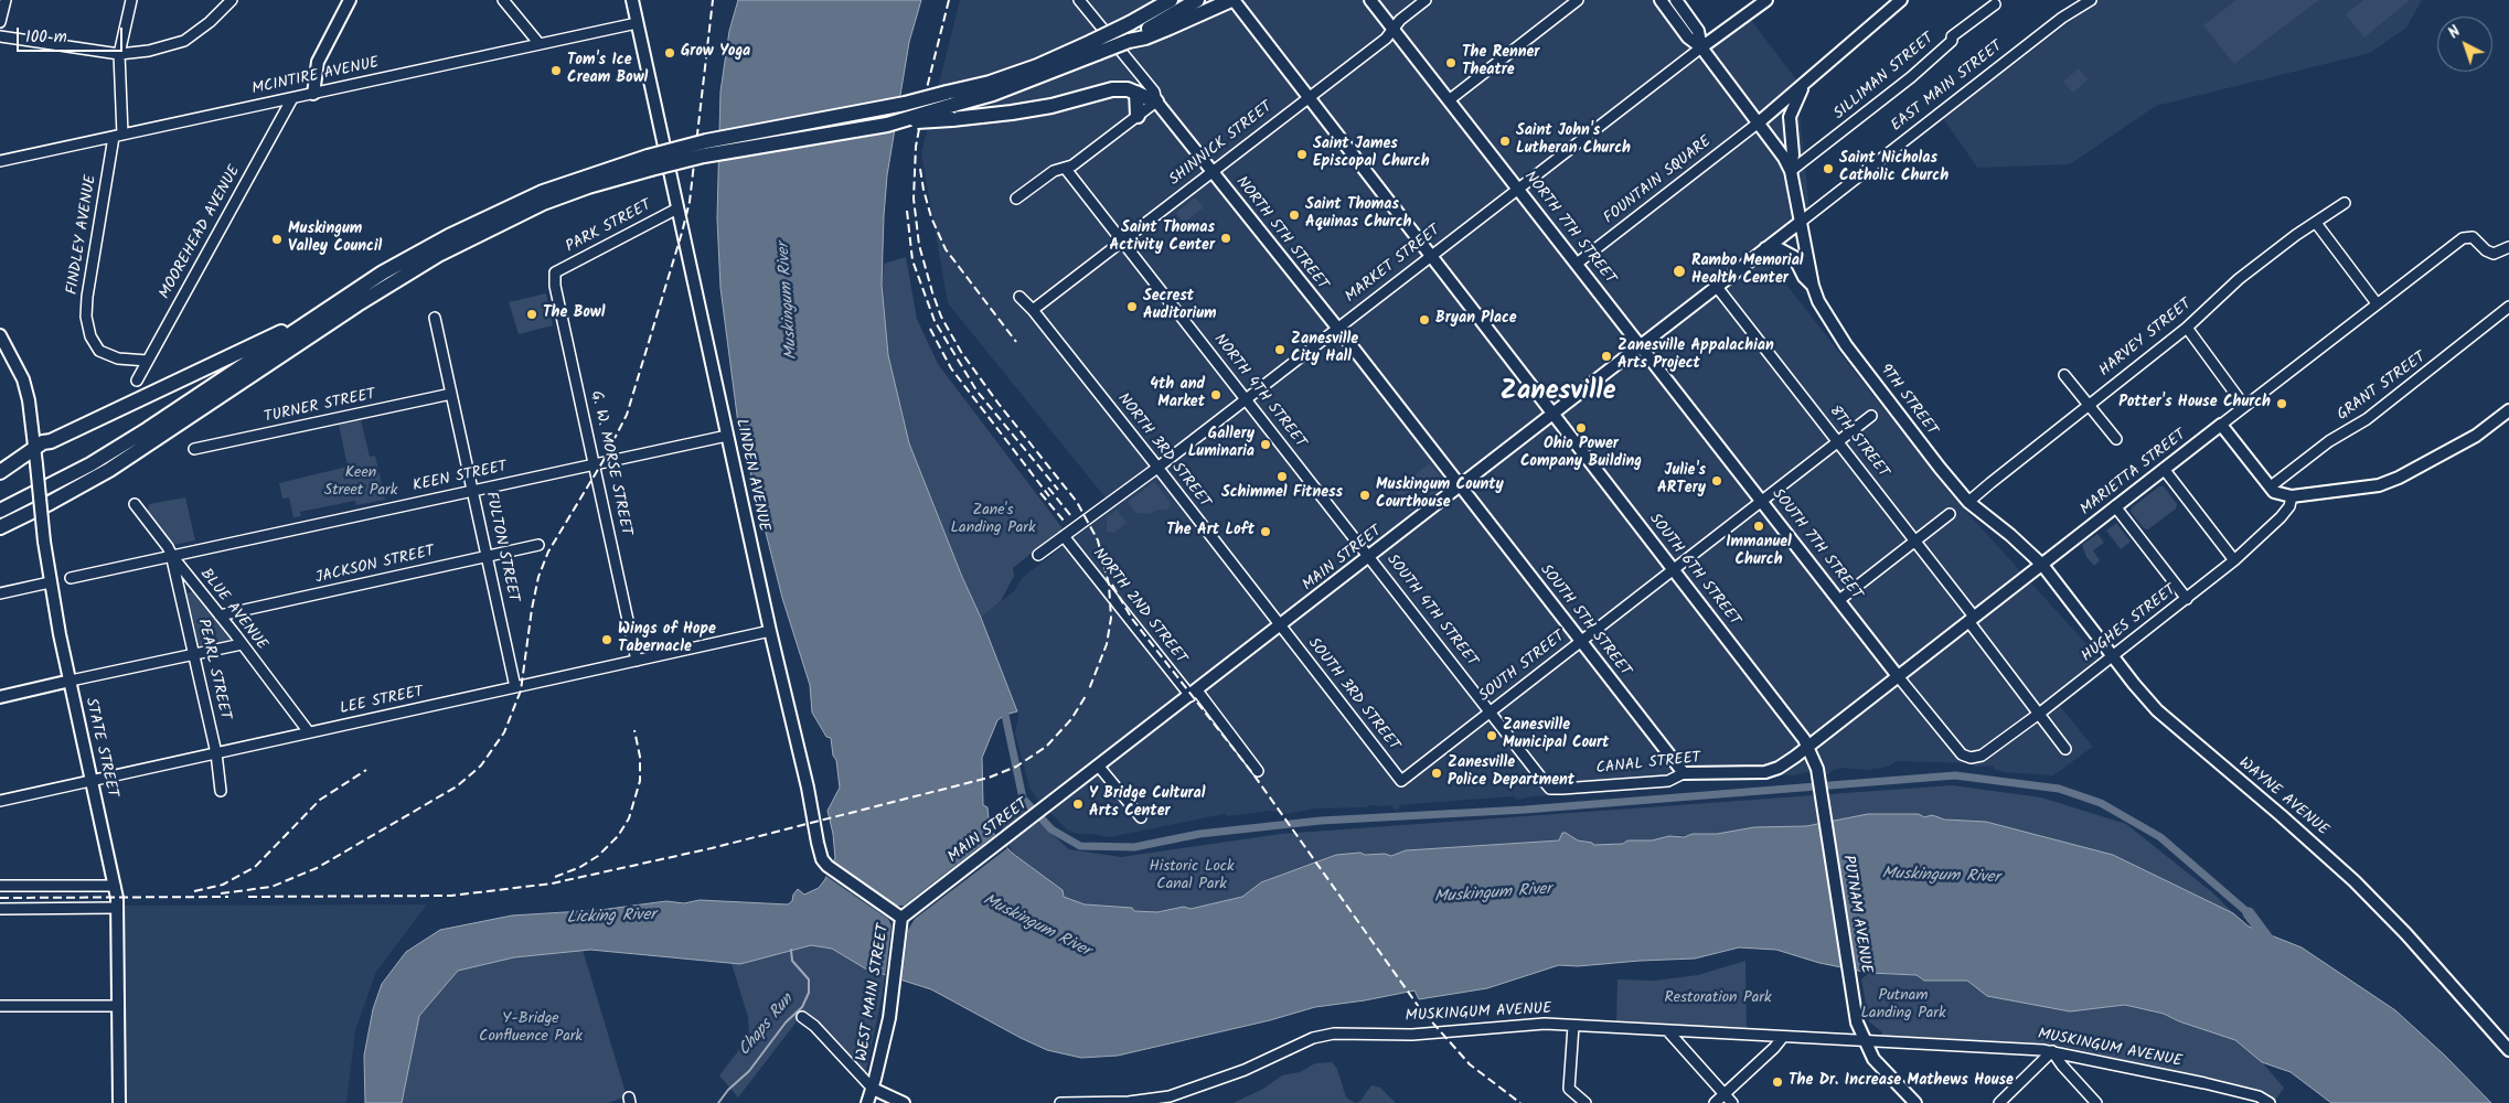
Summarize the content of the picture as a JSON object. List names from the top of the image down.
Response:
{
  "streets": {
    "main road": [
      "NORTH 7TH STREET",
      "NORTH 5TH STREET",
      "MARKET STREET",
      "9TH STREET",
      "MARIETTA STREET",
      "LINDEN AVENUE",
      "SOUTH 7TH STREET",
      "MAIN STREET",
      "SOUTH 6TH STREET",
      "SOUTH 5TH STREET",
      "STATE STREET",
      "CANAL STREET",
      "WAYNE AVENUE",
      "PUTNAM AVENUE",
      "WEST MAIN STREET"
    ],
    "street": [
      "MCINTIRE AVENUE",
      "SILLIMAN STREET",
      "EAST MAIN STREET",
      "SHINNICK STREET",
      "FOUNTAIN SQUARE",
      "PARK STREET",
      "MOOREHEAD AVENUE",
      "FINDLEY AVENUE",
      "HARVEY STREET",
      "GRANT STREET",
      "NORTH 4TH STREET",
      "TURNER STREET",
      "8TH STREET",
      "NORTH 3RD STREET",
      "G. W. MORSE STREET",
      "KEEN STREET",
      "FULTON STREET",
      "JACKSON STREET",
      "NORTH 2ND STREET",
      "BLUE AVENUE",
      "SOUTH 4TH STREET",
      "HUGHES STREET",
      "SOUTH STREET",
      "PEARL STREET",
      "SOUTH 3RD STREET",
      "LEE STREET",
      "MUSKINGUM AVENUE"
    ]
  },
  "crossings": [
    ["MCINTIRE AVENUE", "MOOREHEAD AVENUE"],
    ["MCINTIRE AVENUE", "FINDLEY AVENUE"],
    ["MCINTIRE AVENUE", "LINDEN AVENUE"],
    ["SILLIMAN STREET", "9TH STREET"],
    ["EAST MAIN STREET", "9TH STREET"],
    ["EAST MAIN STREET", "MAIN STREET"],
    ["SHINNICK STREET", "NORTH 7TH STREET"],
    ["SHINNICK STREET", "NORTH 5TH STREET"],
    ["SHINNICK STREET", "NORTH 4TH STREET"],
    ["SHINNICK STREET", "NORTH 3RD STREET"],
    ["SHINNICK STREET", "SOUTH 6TH STREET"],
    ["FOUNTAIN SQUARE", "NORTH 7TH STREET"],
    ["PARK STREET", "G. W. MORSE STREET"],
    ["PARK STREET", "LINDEN AVENUE"],
    ["NORTH 7TH STREET", "MARKET STREET"],
    ["NORTH 7TH STREET", "SOUTH 7TH STREET"],
    ["NORTH 7TH STREET", "MAIN STREET"],
    ["MOOREHEAD AVENUE", "FINDLEY AVENUE"],
    ["NORTH 5TH STREET", "MARKET STREET"],
    ["NORTH 5TH STREET", "MAIN STREET"],
    ["NORTH 5TH STREET", "SOUTH 5TH STREET"],
    ["MARKET STREET", "NORTH 4TH STREET"],
    ["MARKET STREET", "NORTH 3RD STREET"],
    ["MARKET STREET", "SOUTH 6TH STREET"],
    ["MARKET STREET", "NORTH 2ND STREET"],
    ["HARVEY STREET", "9TH STREET"],
    ["NORTH 4TH STREET", "MAIN STREET"],
    ["NORTH 4TH STREET", "SOUTH 4TH STREET"],
    ["9TH STREET", "MARIETTA STREET"],
    ["9TH STREET", "MAIN STREET"],
    ["9TH STREET", "WAYNE AVENUE"],
    ["TURNER STREET", "FULTON STREET"],
    ["8TH STREET", "MARIETTA STREET"],
    ["8TH STREET", "MAIN STREET"],
    ["8TH STREET", "HUGHES STREET"],
    ["8TH STREET", "SOUTH STREET"],
    ["NORTH 3RD STREET", "MAIN STREET"],
    ["NORTH 3RD STREET", "SOUTH 3RD STREET"],
    ["G. W. MORSE STREET", "KEEN STREET"],
    ["G. W. MORSE STREET", "LEE STREET"],
    ["MARIETTA STREET", "SOUTH 7TH STREET"],
    ["MARIETTA STREET", "SOUTH 6TH STREET"],
    ["MARIETTA STREET", "CANAL STREET"],
    ["MARIETTA STREET", "WAYNE AVENUE"],
    ["MARIETTA STREET", "PUTNAM AVENUE"],
    ["LINDEN AVENUE", "KEEN STREET"],
    ["LINDEN AVENUE", "MAIN STREET"],
    ["LINDEN AVENUE", "LEE STREET"],
    ["LINDEN AVENUE", "WEST MAIN STREET"],
    ["KEEN STREET", "FULTON STREET"],
    ["KEEN STREET", "BLUE AVENUE"],
    ["KEEN STREET", "PEARL STREET"],
    ["SOUTH 7TH STREET", "MAIN STREET"],
    ["SOUTH 7TH STREET", "HUGHES STREET"],
    ["SOUTH 7TH STREET", "SOUTH STREET"],
    ["FULTON STREET", "JACKSON STREET"],
    ["FULTON STREET", "LEE STREET"],
    ["MAIN STREET", "SOUTH 6TH STREET"],
    ["MAIN STREET", "NORTH 2ND STREET"],
    ["MAIN STREET", "SOUTH 4TH STREET"],
    ["MAIN STREET", "SOUTH 5TH STREET"],
    ["MAIN STREET", "SOUTH 3RD STREET"],
    ["MAIN STREET", "WEST MAIN STREET"],
    ["JACKSON STREET", "BLUE AVENUE"],
    ["SOUTH 6TH STREET", "SOUTH STREET"],
    ["SOUTH 6TH STREET", "CANAL STREET"],
    ["SOUTH 6TH STREET", "PUTNAM AVENUE"],
    ["BLUE AVENUE", "PEARL STREET"],
    ["BLUE AVENUE", "LEE STREET"],
    ["SOUTH 4TH STREET", "SOUTH STREET"],
    ["SOUTH 4TH STREET", "CANAL STREET"],
    ["SOUTH 5TH STREET", "SOUTH STREET"],
    ["SOUTH 5TH STREET", "CANAL STREET"],
    ["HUGHES STREET", "WAYNE AVENUE"],
    ["SOUTH STREET", "SOUTH 3RD STREET"],
    ["PEARL STREET", "LEE STREET"],
    ["LEE STREET", "STATE STREET"],
    ["CANAL STREET", "PUTNAM AVENUE"],
    ["PUTNAM AVENUE", "MUSKINGUM AVENUE"]
  ],
  "districts": ["Zanesville"],
  "water": ["Muskingum River", "Licking River", "Chaps Run"],
  "parks": [
    "Keen Street Park",
    "Zane's Landing Park",
    "Historic Lock Canal Park",
    "Putnam Landing Park",
    "Restoration Park",
    "Y-Bridge Confluence Park"
  ],
  "places": [
    "Grow Yoga",
    "The Renner Theatre",
    "Tom's Ice Cream Bowl",
    "Saint John's Lutheran Church",
    "Saint James Episcopal Church",
    "Saint Nicholas Catholic Church",
    "Saint Thomas Aquinas Church",
    "Saint Thomas Activity Center",
    "Muskingum Valley Council",
    "Rambo Memorial Health Center",
    "Secrest Auditorium",
    "The Bowl",
    "Bryan Place",
    "Zanesville City Hall",
    "Zanesville Appalachian Arts Project",
    "4th and Market",
    "Potter's House Church",
    "Ohio Power Company Building",
    "Gallery Luminaria",
    "Schimmel Fitness",
    "Julie's ARTery",
    "Muskingum County Courthouse",
    "Immanuel Church",
    "The Art Loft",
    "Wings of Hope Tabernacle",
    "Zanesville Municipal Court",
    "Zanesville Police Department",
    "Y Bridge Cultural Arts Center",
    "The Dr. Increase Mathews House"
  ],
  "scale_bar": "100 m",
  "north": "top left"
}
